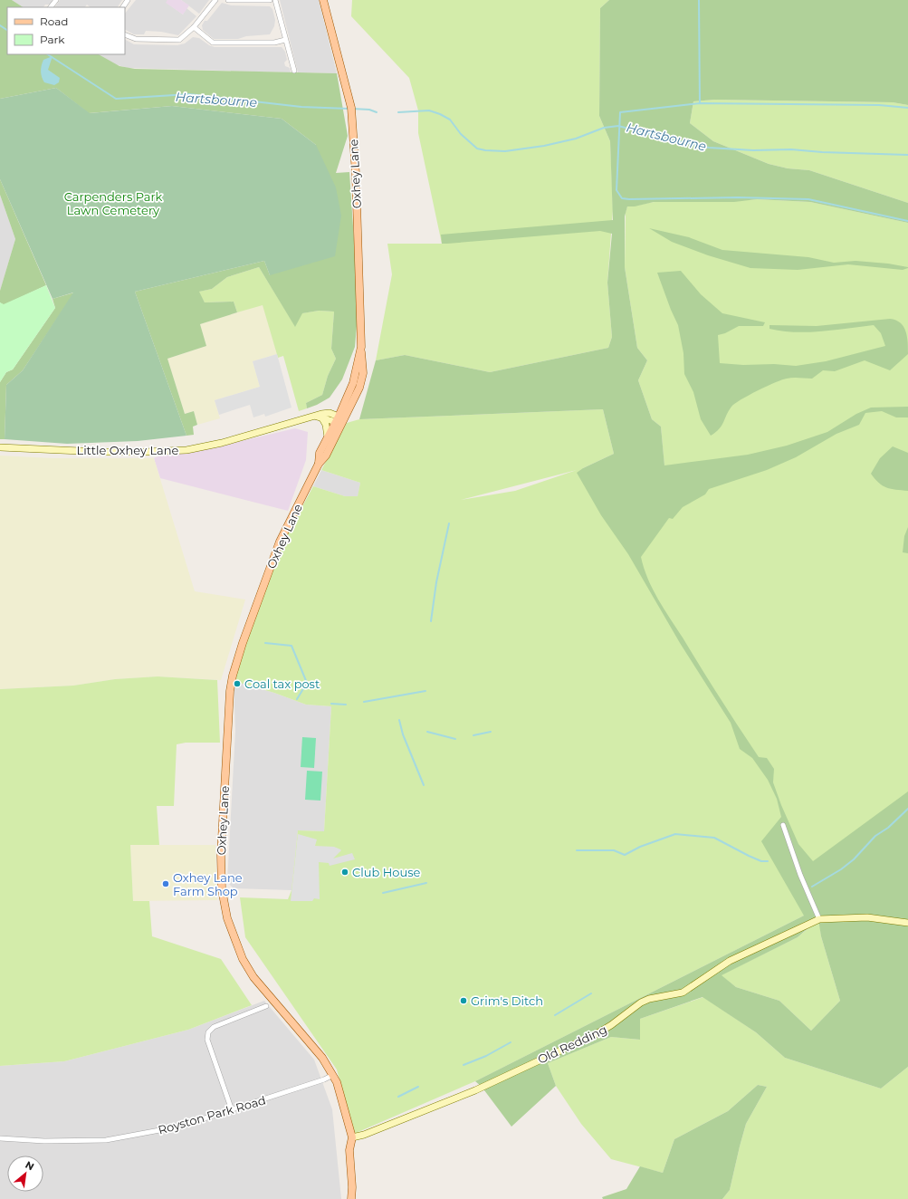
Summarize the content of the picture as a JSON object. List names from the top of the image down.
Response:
{
  "streets": {
    "main road": ["Oxhey Lane"],
    "street": ["Little Oxhey Lane", "Old Redding", "Royston Park Road"]
  },
  "crossings": [
    ["Oxhey Lane", "Old Redding"],
    ["Oxhey Lane", "Royston Park Road"]
  ],
  "water": ["Hartsbourne"],
  "parks": ["Carpenders Park Lawn Cemetery"],
  "places": [
    "Coal tax post",
    "Club House",
    "Oxhey Lane Farm Shop",
    "Grim's Ditch"
  ],
  "legend": ["Road", "Park"],
  "north": "top right"
}
